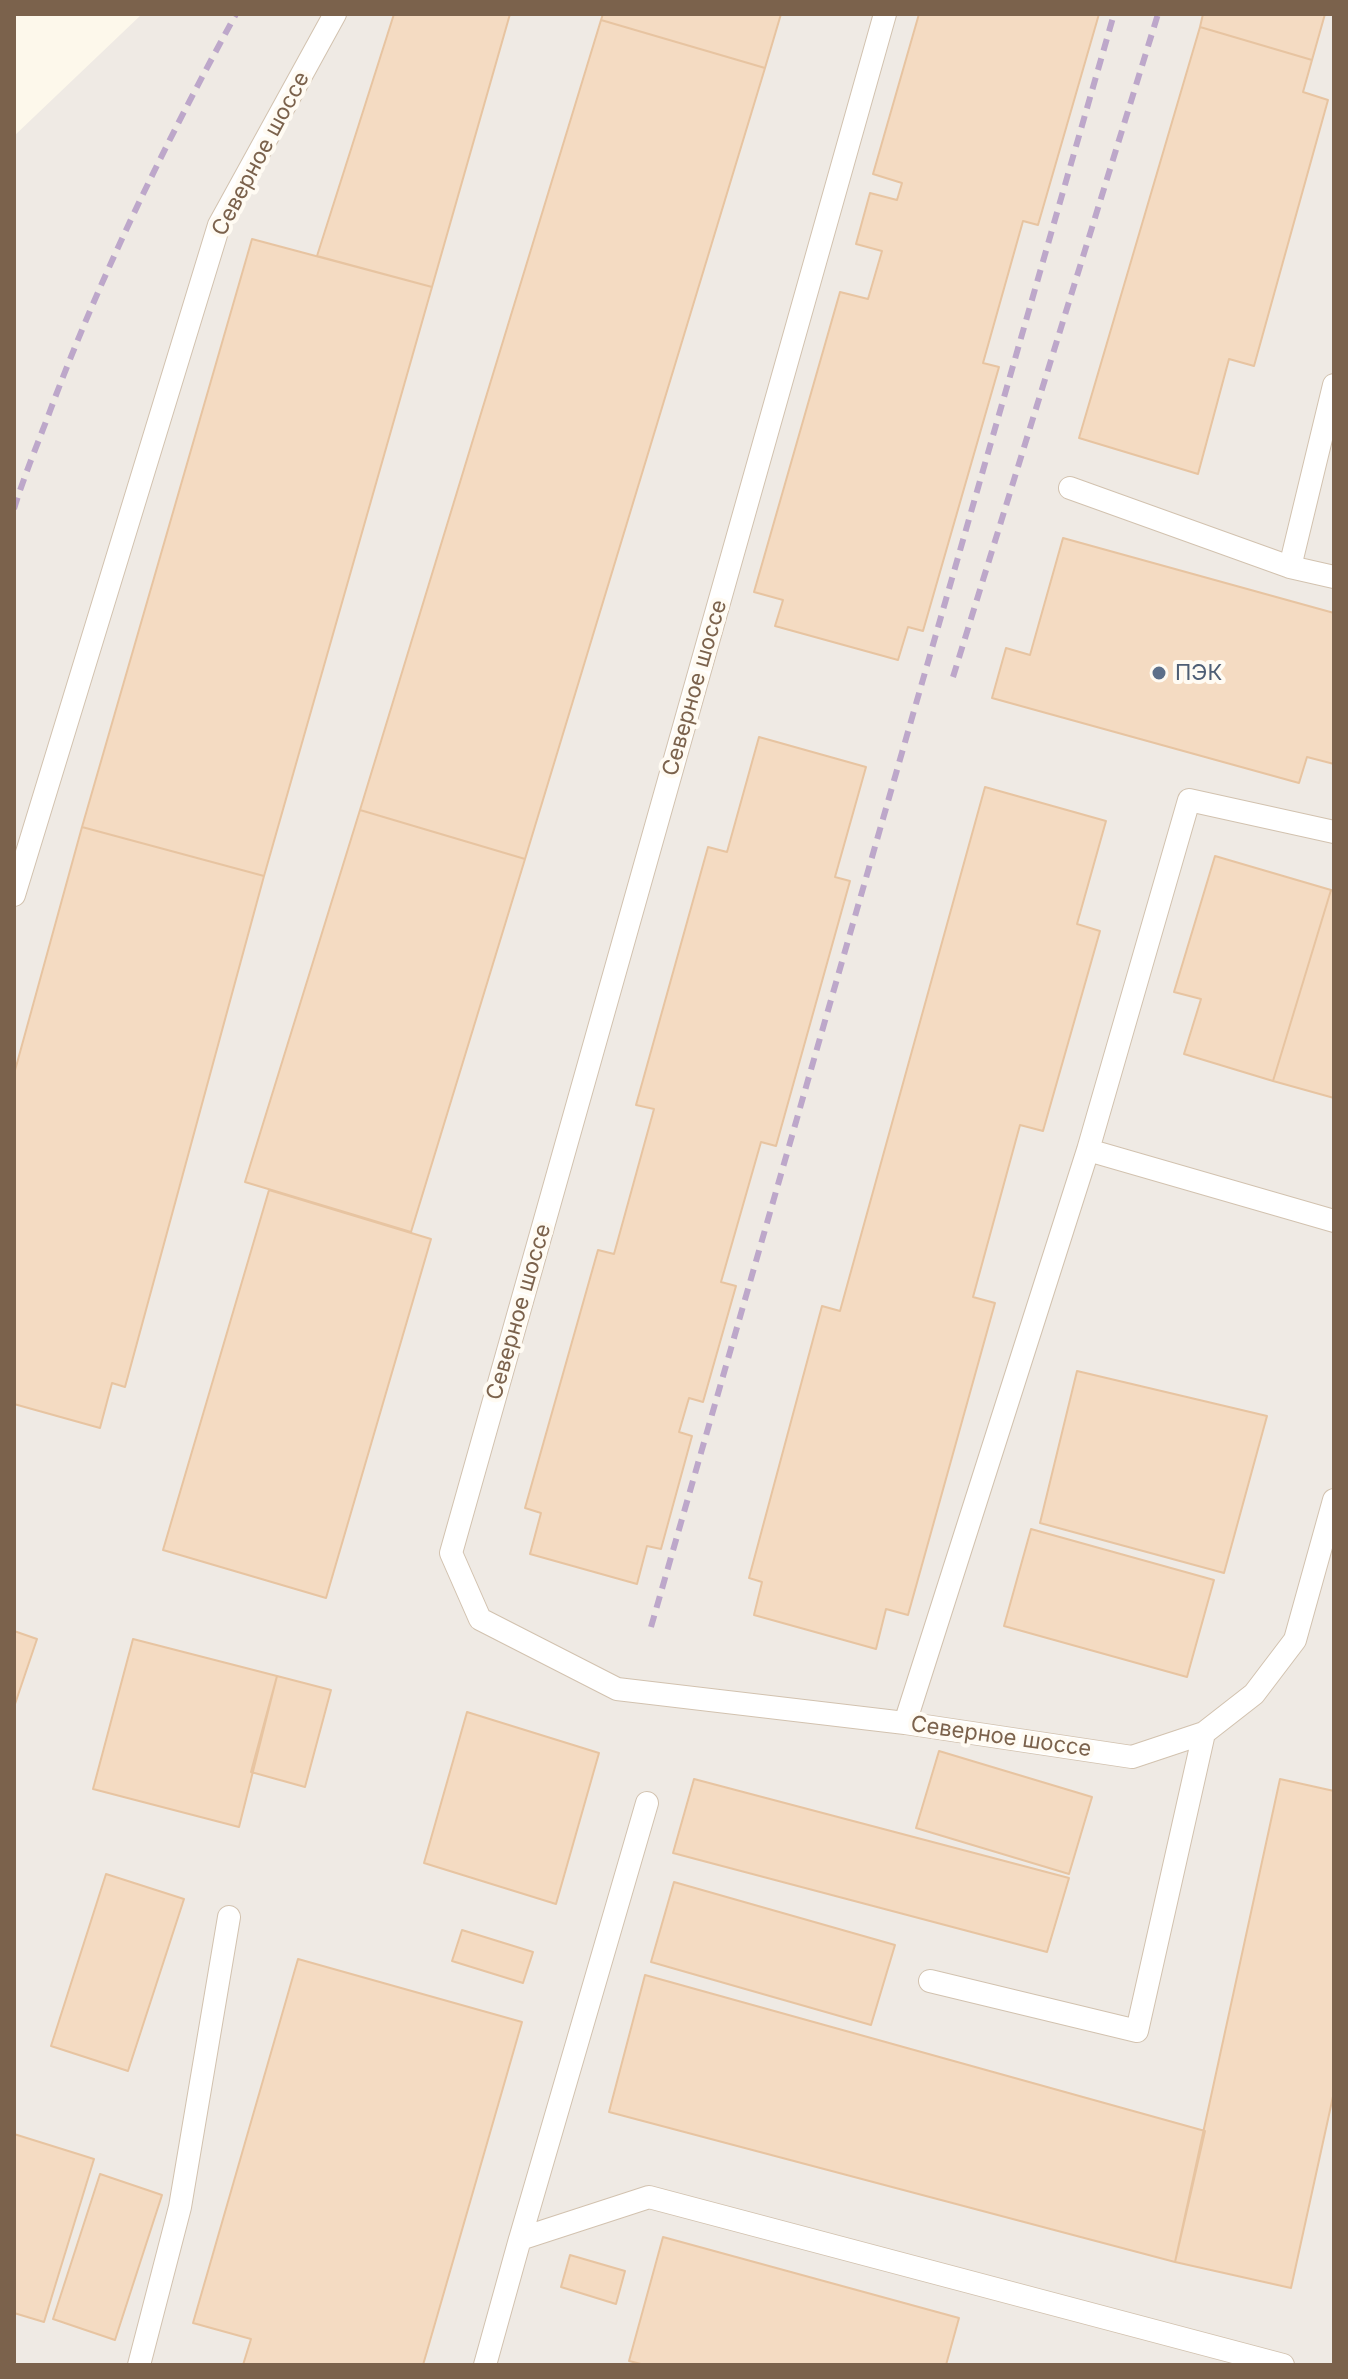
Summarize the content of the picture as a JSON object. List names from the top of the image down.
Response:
{
  "streets": {
    "lane": ["Северное шоссе"]
  },
  "places": ["ПЭК"]
}
